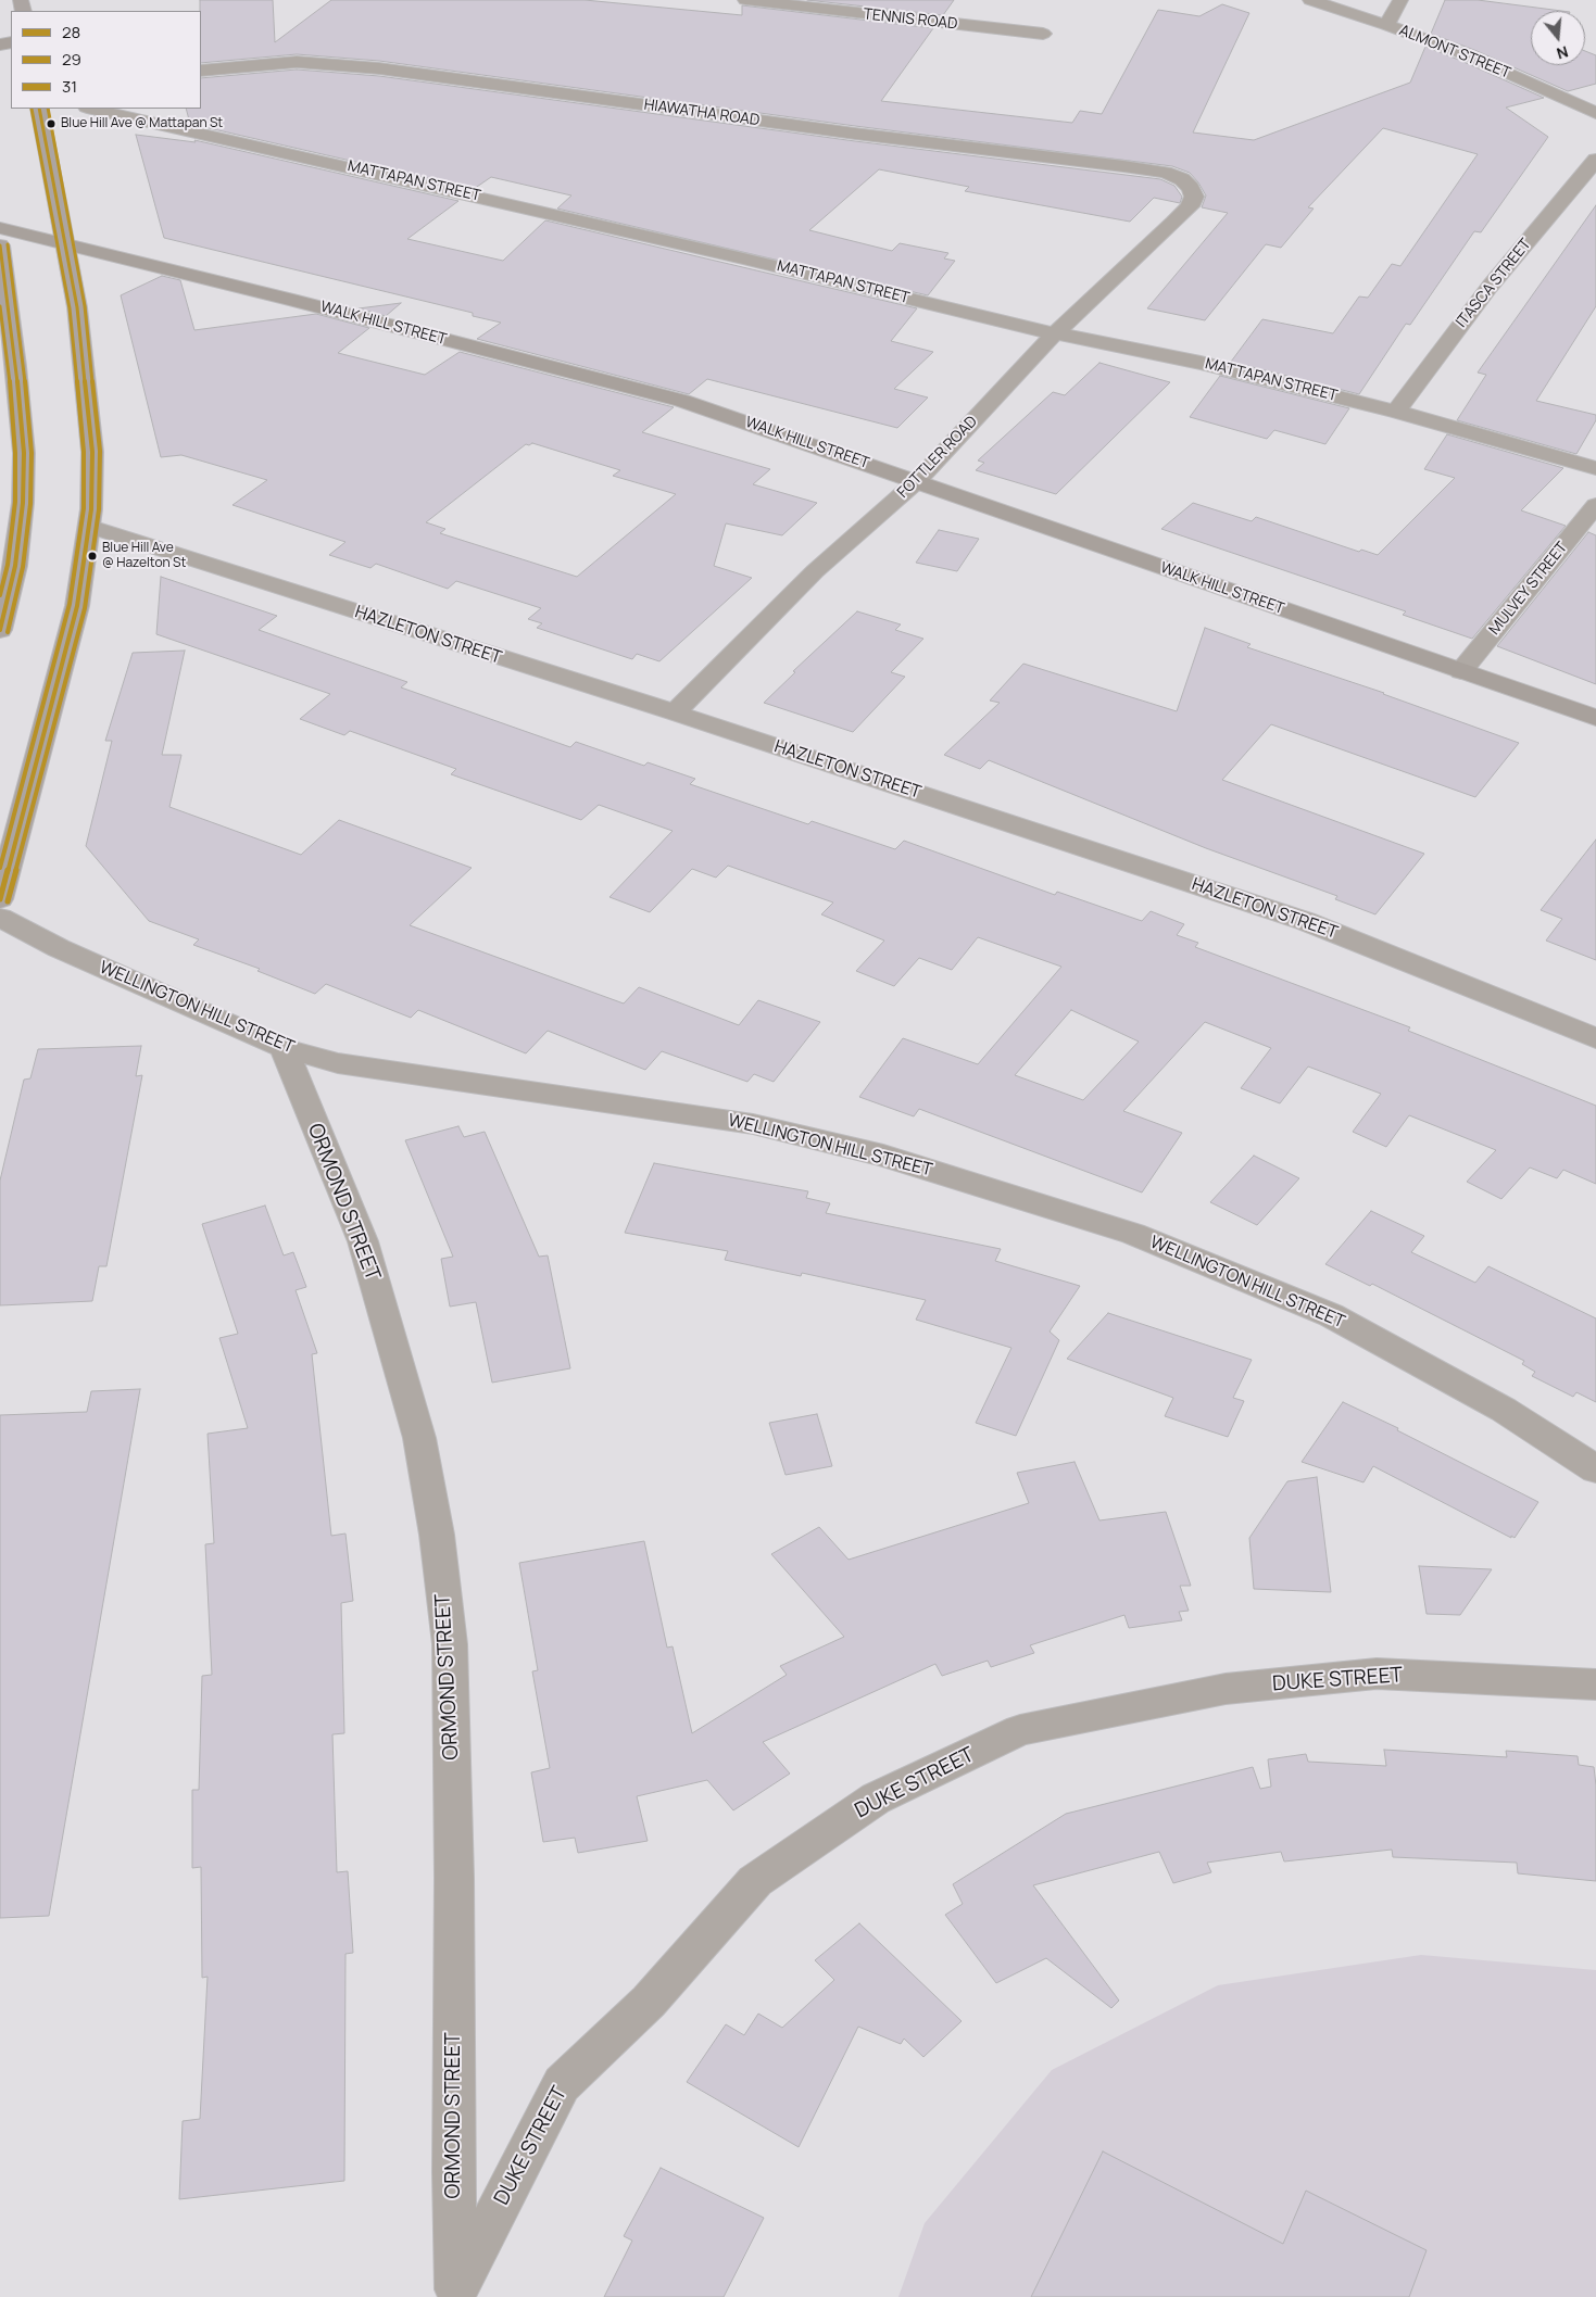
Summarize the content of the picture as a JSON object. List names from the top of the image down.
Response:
{
  "streets": {
    "main road": ["WALK HILL STREET"],
    "street": [
      "TENNIS ROAD",
      "ALMONT STREET",
      "HIAWATHA ROAD",
      "MATTAPAN STREET",
      "ITASCA STREET",
      "FOTTLER ROAD",
      "MULVEY STREET",
      "HAZLETON STREET",
      "WELLINGTON HILL STREET",
      "ORMOND STREET",
      "DUKE STREET"
    ]
  },
  "crossings": [
    ["HIAWATHA ROAD", "FOTTLER ROAD"],
    ["MATTAPAN STREET", "ITASCA STREET"],
    ["MATTAPAN STREET", "FOTTLER ROAD"],
    ["WALK HILL STREET", "FOTTLER ROAD"],
    ["WALK HILL STREET", "MULVEY STREET"],
    ["FOTTLER ROAD", "HAZLETON STREET"],
    ["WELLINGTON HILL STREET", "ORMOND STREET"],
    ["ORMOND STREET", "DUKE STREET"]
  ],
  "places": ["Blue Hill Ave @ Mattapan St", "Blue Hill Ave @ Hazelton St"],
  "lines": ["transit line 28", "transit line 29", "transit line 31"],
  "legend": ["28", "29", "31"],
  "north": "bottom"
}
